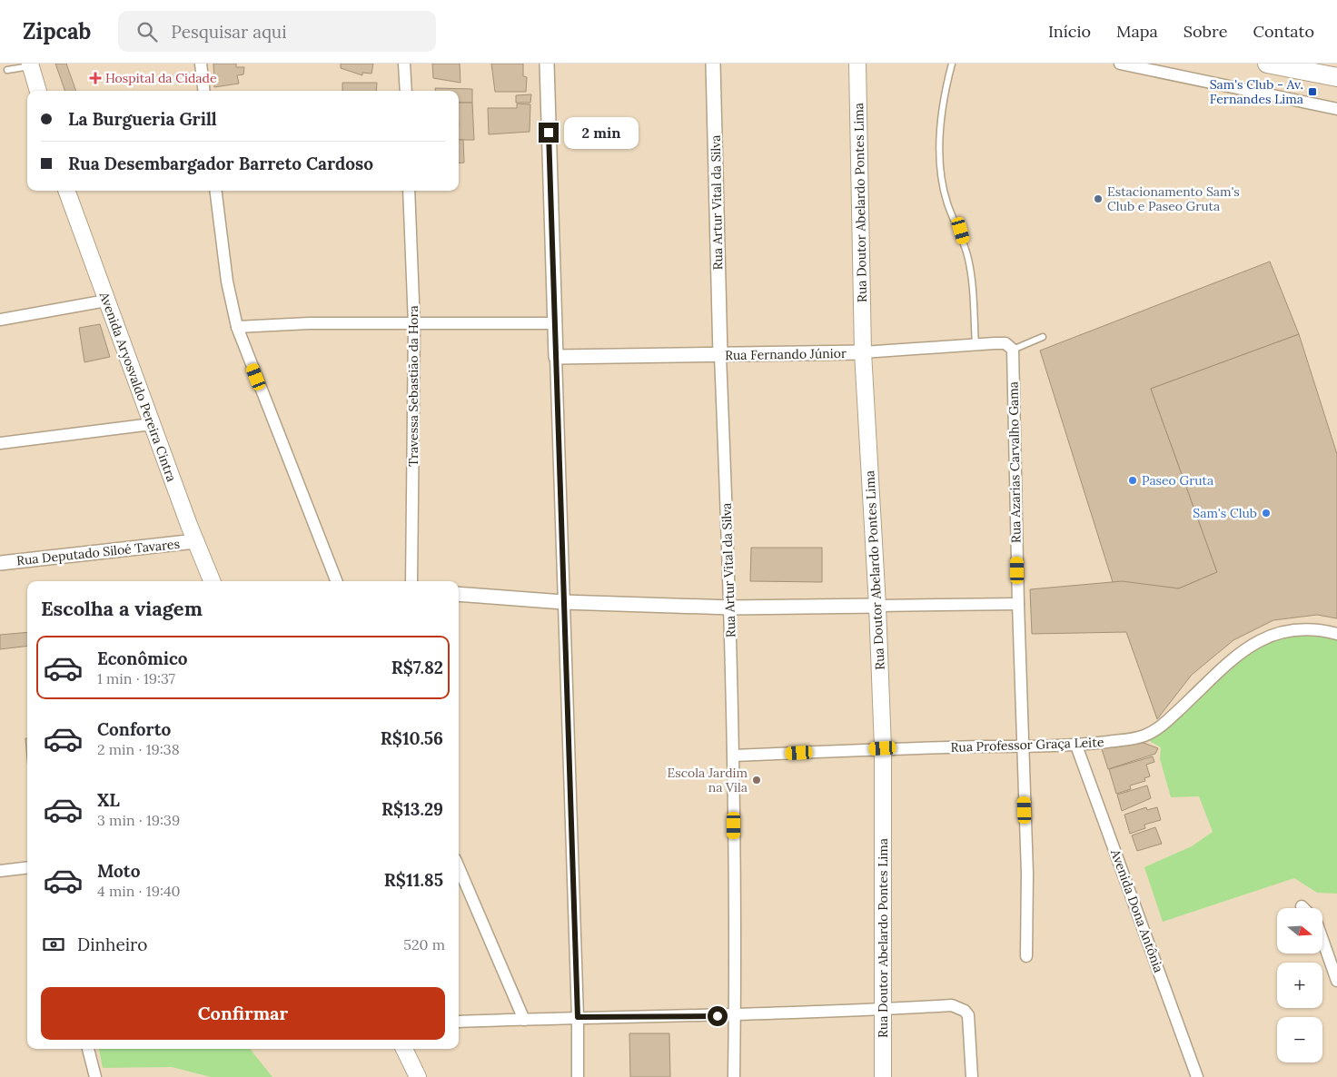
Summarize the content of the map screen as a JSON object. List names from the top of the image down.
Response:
{
  "streets": {
    "main road": ["Rua Doutor Abelardo Pontes Lima", "Avenida Aryosvaldo Pereira Cintra"],
    "street": [
      "Rua Artur Vital da Silva",
      "Rua Fernando Júnior",
      "Travessa Sebastião da Hora",
      "Rua Azarias Carvalho Gama",
      "Rua Deputado Siloé Tavares",
      "Rua Professor Graça Leite",
      "Avenida Dona Antônia"
    ]
  },
  "crossings": [
    ["Rua Artur Vital da Silva", "Rua Fernando Júnior"],
    ["Rua Artur Vital da Silva", "Rua Professor Graça Leite"],
    ["Rua Doutor Abelardo Pontes Lima", "Rua Fernando Júnior"],
    ["Rua Doutor Abelardo Pontes Lima", "Rua Professor Graça Leite"],
    ["Rua Fernando Júnior", "Rua Azarias Carvalho Gama"],
    ["Avenida Aryosvaldo Pereira Cintra", "Rua Deputado Siloé Tavares"],
    ["Rua Azarias Carvalho Gama", "Rua Professor Graça Leite"],
    ["Rua Professor Graça Leite", "Avenida Dona Antônia"]
  ],
  "places": {
    "health": ["Hospital da Cidade"],
    "transit": ["Sam's Club - Av. Fernandes Lima"],
    "other": [
      "Estacionamento Sam's Club e Paseo Gruta",
      "Paseo Gruta",
      "Sam's Club",
      "Escola Jardim na Vila"
    ]
  },
  "north": "right",
  "page": {
    "header": "Zipcab",
    "search": "Pesquisar aqui",
    "nav": [
      "Início",
      "Mapa",
      "Sobre",
      "Contato"
    ],
    "banner": ["La Burgueria Grill", "Rua Desembargador Barreto Cardoso"],
    "bubble": "2 min",
    "heading": "Escolha a viagem",
    "list": [
      {
        "name": "Econômico",
        "note": "1 min · 19:37",
        "value": "R$7.82"
      },
      {
        "name": "Conforto",
        "note": "2 min · 19:38",
        "value": "R$10.56"
      },
      {
        "name": "XL",
        "note": "3 min · 19:39",
        "value": "R$13.29"
      },
      {
        "name": "Moto",
        "note": "4 min · 19:40",
        "value": "R$11.85"
      }
    ],
    "map_buttons": ["+", "−"],
    "pay": ["Dinheiro", "520 m"],
    "buttons": "Confirmar"
  }
}
